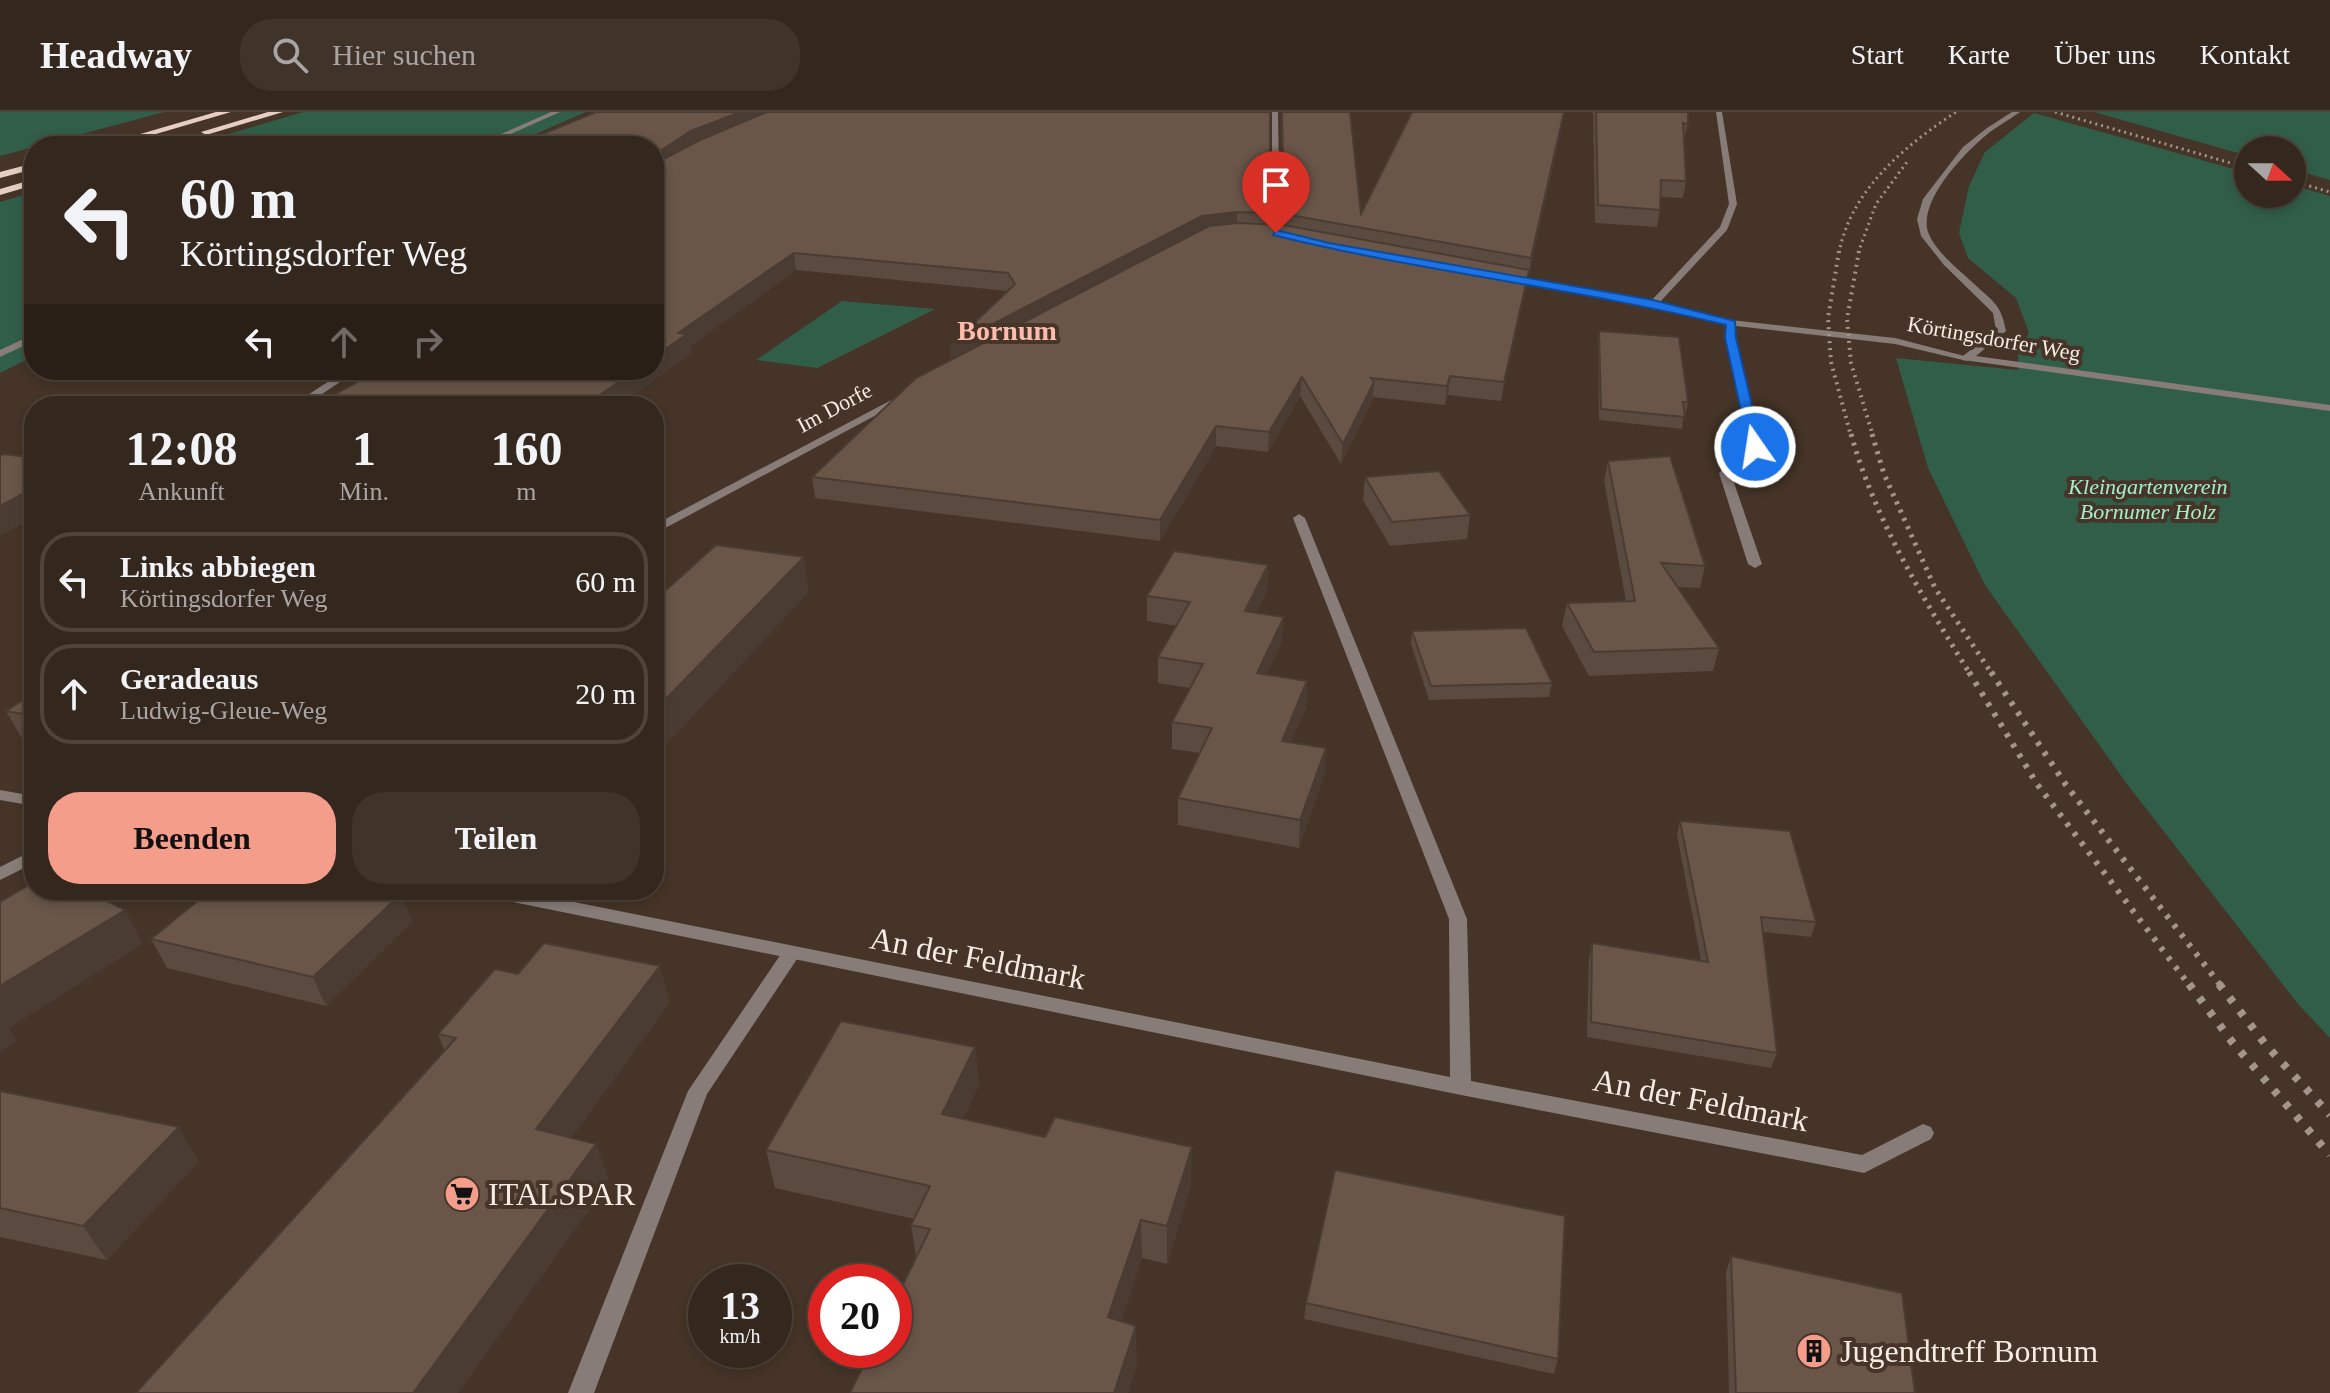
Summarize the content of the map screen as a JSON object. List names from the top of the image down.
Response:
{
  "streets": {
    "street": ["Körtingsdorfer Weg", "Im Dorfe", "An der Feldmark"]
  },
  "districts": ["Bornum"],
  "parks": ["Kleingartenverein Bornumer Holz"],
  "places": {
    "supermarket": ["ITALSPAR"],
    "building": ["Jugendtreff Bornum"]
  },
  "north": "right",
  "page": {
    "header": "Headway",
    "search": "Hier suchen",
    "nav": [
      "Start",
      "Karte",
      "Über uns",
      "Kontakt"
    ],
    "turn": ["60 m", "Körtingsdorfer Weg"],
    "eta": [
      "12:08",
      "Ankunft",
      "1",
      "Min.",
      "160",
      "m"
    ],
    "list": [
      {
        "name": "Links abbiegen",
        "note": "Körtingsdorfer Weg",
        "value": "60 m"
      },
      {
        "name": "Geradeaus",
        "note": "Ludwig-Gleue-Weg",
        "value": "20 m"
      }
    ],
    "buttons": ["Beenden", "Teilen"],
    "speed": "13 km/h",
    "limit": "20"
  }
}
